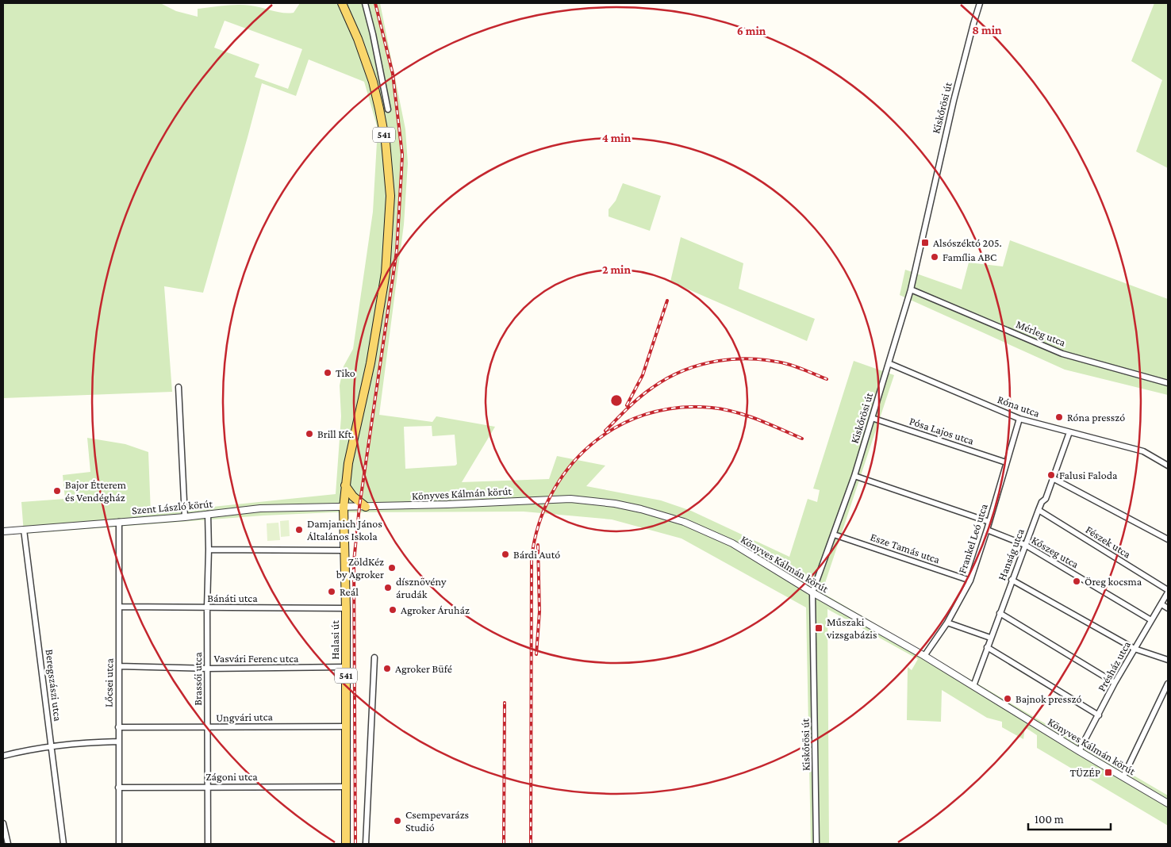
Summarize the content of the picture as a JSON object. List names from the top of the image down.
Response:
{
  "streets": {
    "main road": ["541", "Halasi út"],
    "street": [
      "Kiskőrösi út",
      "Mérleg utca",
      "Róna utca",
      "Pósa Lajos utca",
      "Könyves Kálmán körút",
      "Szent László körút",
      "Frankel Leó utca",
      "Fészek utca",
      "Esze Tamás utca",
      "Kőszeg utca",
      "Hanság utca",
      "Bánáti utca",
      "Vasvári Ferenc utca",
      "Présház utca",
      "Brassói utca",
      "Lőcsei utca",
      "Beregszászi utca",
      "Ungvári utca",
      "Zágoni utca"
    ]
  },
  "crossings": [
    ["Kiskőrösi út", "Mérleg utca"],
    ["Kiskőrösi út", "Róna utca"],
    ["Kiskőrösi út", "Pósa Lajos utca"],
    ["Kiskőrösi út", "Könyves Kálmán körút"],
    ["Kiskőrösi út", "Esze Tamás utca"],
    ["Róna utca", "Frankel Leó utca"],
    ["Róna utca", "Hanság utca"],
    ["Pósa Lajos utca", "Frankel Leó utca"],
    ["Könyves Kálmán körút", "Szent László körút"],
    ["Könyves Kálmán körút", "Frankel Leó utca"],
    ["Könyves Kálmán körút", "Hanság utca"],
    ["Könyves Kálmán körút", "Halasi út"],
    ["Könyves Kálmán körút", "Présház utca"],
    ["Szent László körút", "Halasi út"],
    ["Szent László körút", "Brassói utca"],
    ["Szent László körút", "Lőcsei utca"],
    ["Szent László körút", "Beregszászi utca"],
    ["Frankel Leó utca", "Esze Tamás utca"],
    ["Frankel Leó utca", "Kőszeg utca"],
    ["Fészek utca", "Hanság utca"],
    ["Fészek utca", "Présház utca"],
    ["Kőszeg utca", "Hanság utca"],
    ["Kőszeg utca", "Présház utca"],
    ["Bánáti utca", "Halasi út"],
    ["Bánáti utca", "Brassói utca"],
    ["Bánáti utca", "Lőcsei utca"],
    ["Halasi út", "Vasvári Ferenc utca"],
    ["Halasi út", "Ungvári utca"],
    ["Halasi út", "Zágoni utca"],
    ["Vasvári Ferenc utca", "Brassói utca"],
    ["Vasvári Ferenc utca", "Lőcsei utca"],
    ["Brassói utca", "Ungvári utca"],
    ["Brassói utca", "Zágoni utca"],
    ["Lőcsei utca", "Ungvári utca"],
    ["Lőcsei utca", "Zágoni utca"]
  ],
  "places": {
    "transit": ["Alsószéktó 205.", "Műszaki vizsgabázis", "TÜZÉP"],
    "other": [
      "Família ABC",
      "Tiko",
      "Róna presszó",
      "Brill Kft.",
      "Falusi Faloda",
      "Bajor Étterem és Vendégház",
      "Damjanich János Általános Iskola",
      "Bárdi Autó",
      "ZöldKéz by Agroker",
      "Öreg kocsma",
      "dísznövény árudák",
      "Reál",
      "Agroker Áruház",
      "Agroker Büfé",
      "Bajnok presszó",
      "Csempevarázs Studió"
    ]
  },
  "scale_bar": "100 m",
  "rings": [
    "8 min",
    "6 min",
    "4 min",
    "2 min"
  ]
}
